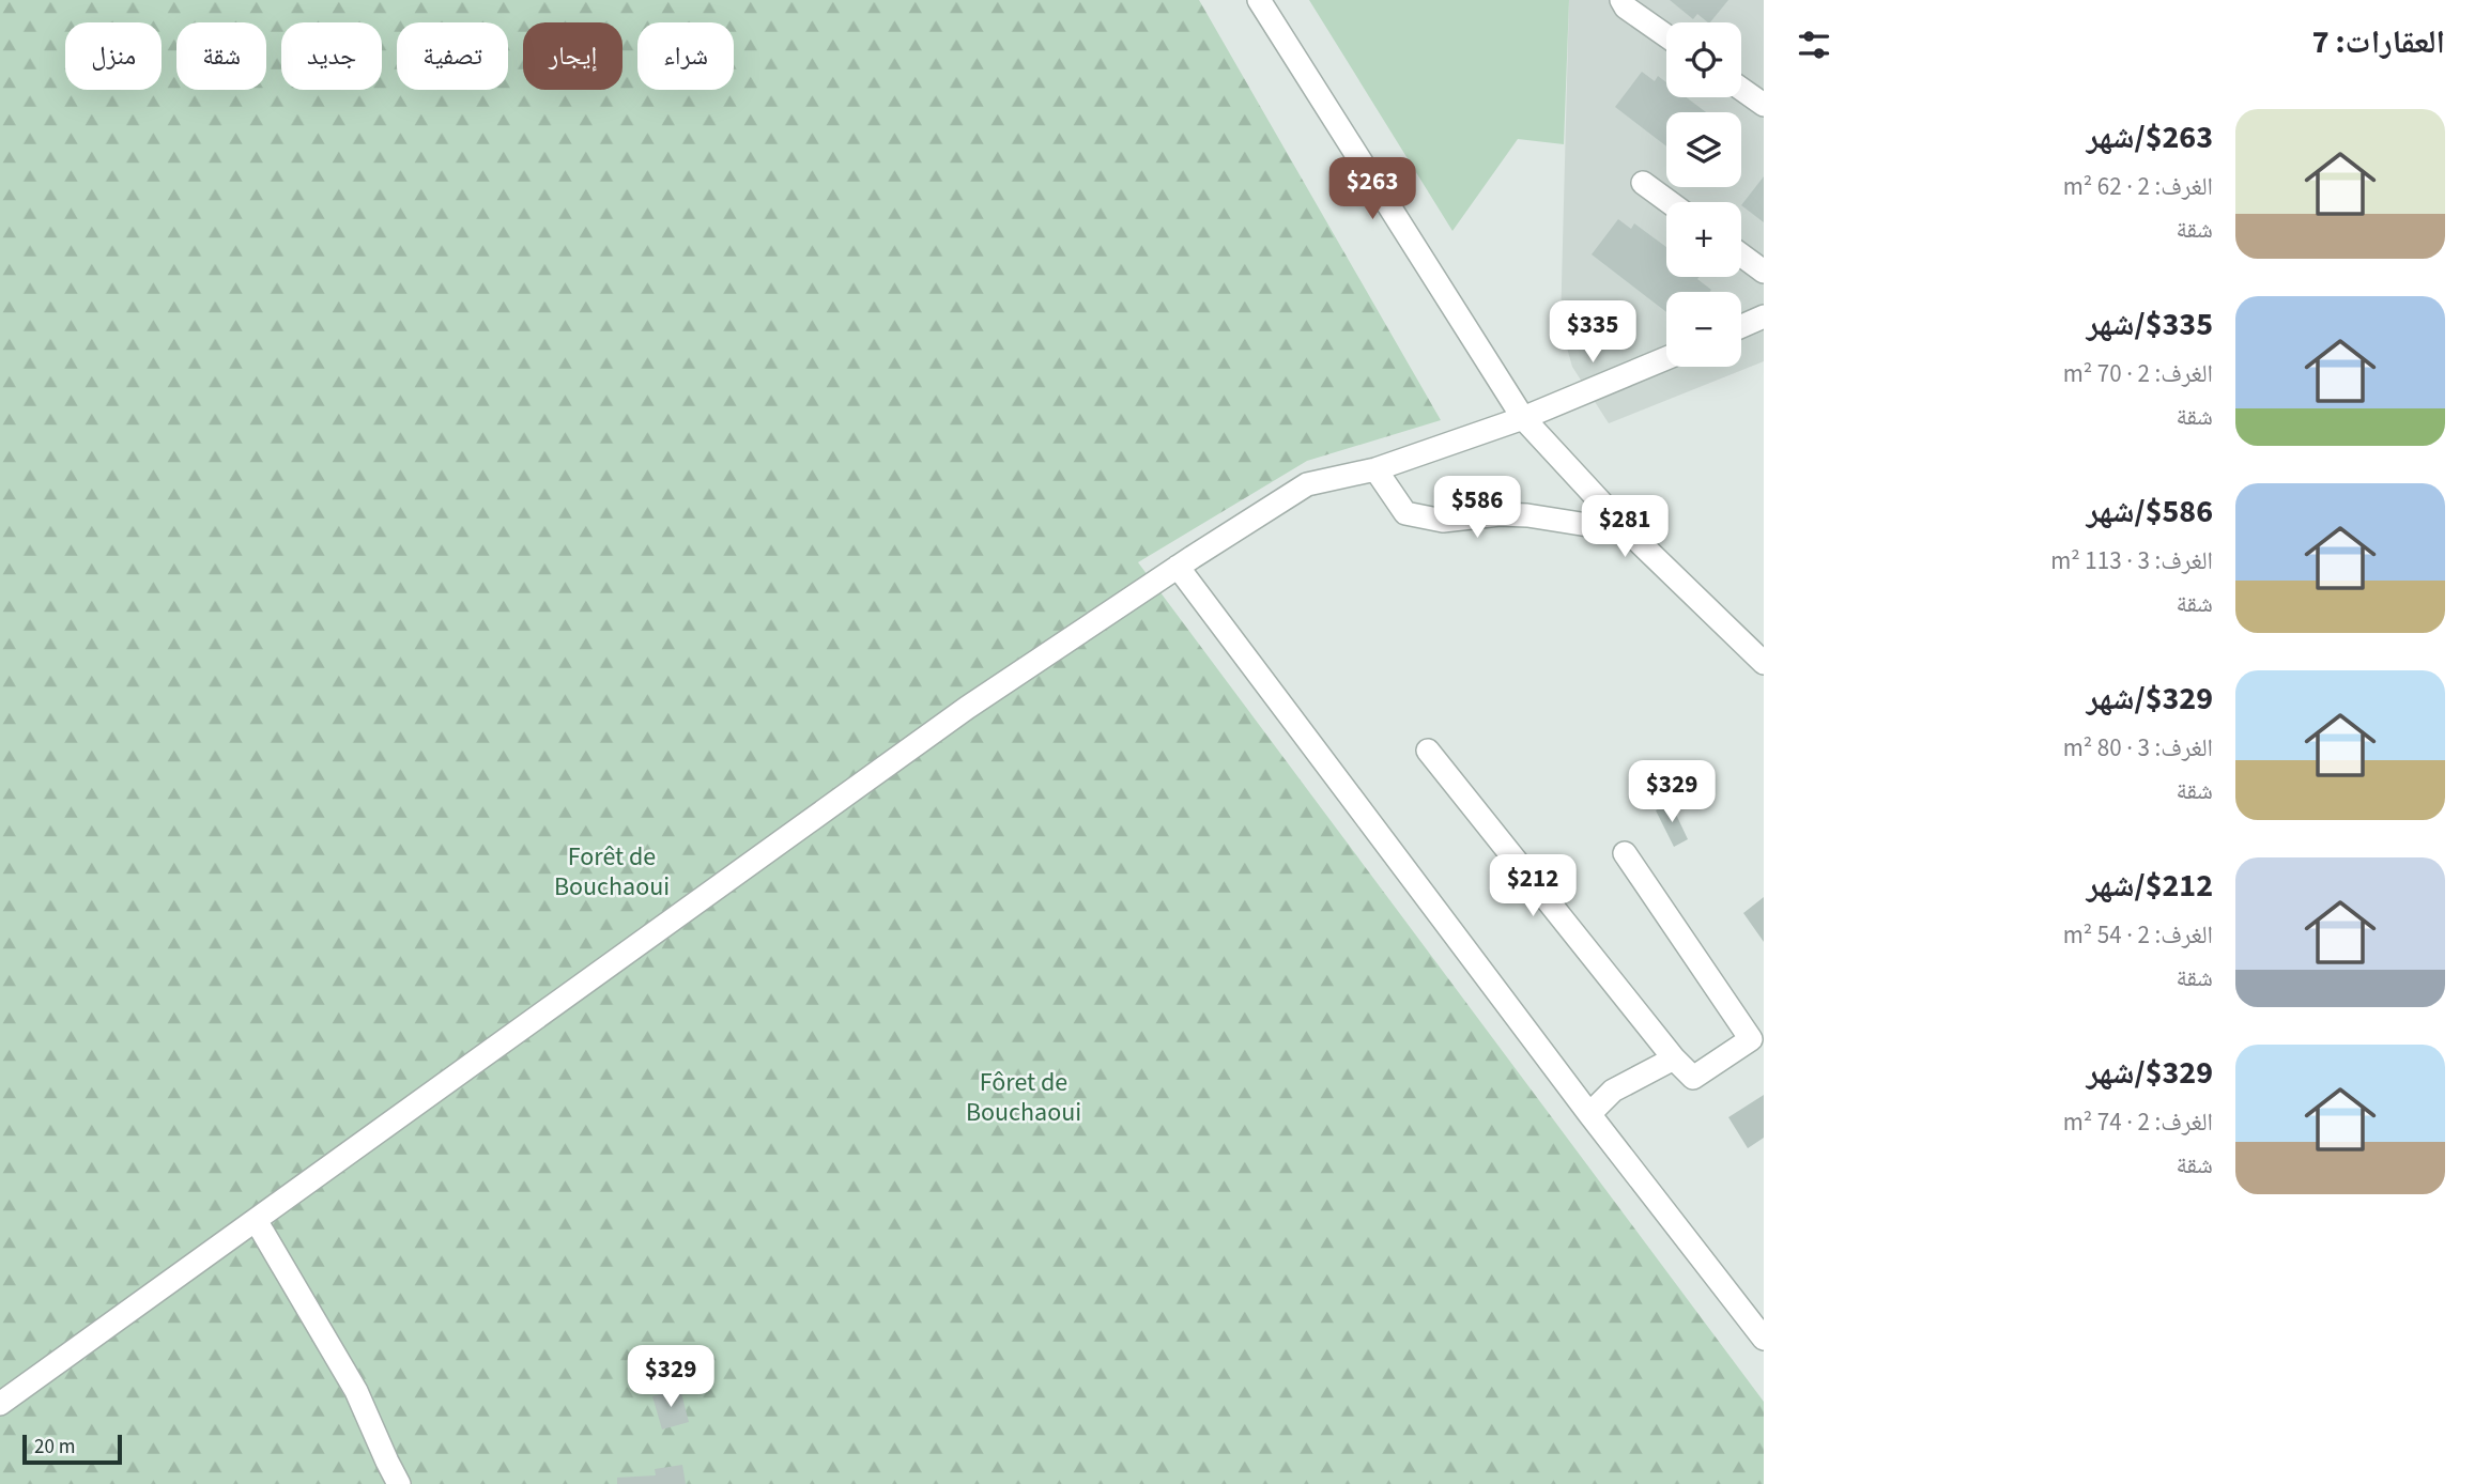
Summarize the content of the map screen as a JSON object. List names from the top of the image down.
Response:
{
  "parks": ["Forêt de Bouchaoui", "Fôret de Bouchaoui"],
  "scale_bar": "20 m",
  "page": {
    "heading": "العقارات: 7",
    "map_buttons": ["+", "−"],
    "chip": [
      "شراء",
      "إيجار",
      "تصفية",
      "جديد",
      "شقة",
      "منزل"
    ],
    "list": [
      {
        "name": "$263/شهر",
        "note": "الغرف: 2 · 62 m² · شقة"
      },
      {
        "name": "$335/شهر",
        "note": "الغرف: 2 · 70 m² · شقة"
      },
      {
        "name": "$586/شهر",
        "note": "الغرف: 3 · 113 m² · شقة"
      },
      {
        "name": "$329/شهر",
        "note": "الغرف: 3 · 80 m² · شقة"
      },
      {
        "name": "$212/شهر",
        "note": "الغرف: 2 · 54 m² · شقة"
      },
      {
        "name": "$329/شهر",
        "note": "الغرف: 2 · 74 m² · شقة"
      }
    ],
    "price": [
      "$263",
      "$335",
      "$586",
      "$281",
      "$329",
      "$212",
      "$329"
    ],
    "scale": "20 m"
  }
}
